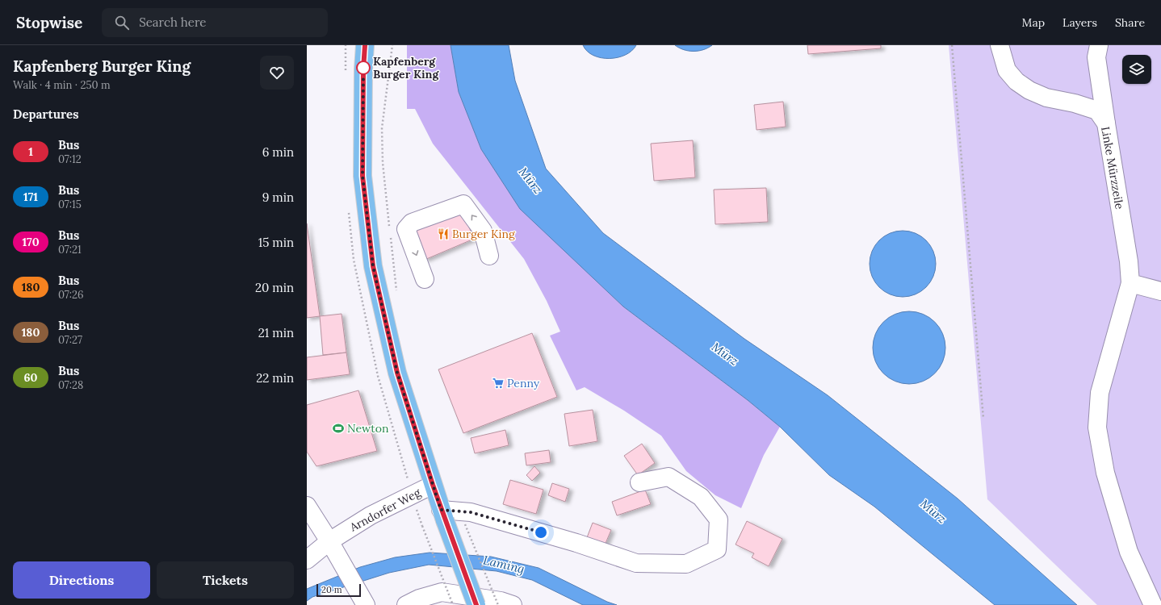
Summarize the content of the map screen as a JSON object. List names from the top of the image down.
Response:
{
  "streets": {
    "street": ["Linke Mürzzeile", "Arndorfer Weg"]
  },
  "water": ["Mürz", "Laming"],
  "places": {
    "other": ["Kapfenberg Burger King"],
    "restaurant": ["Burger King"],
    "supermarket": ["Penny"],
    "sports": ["Newton"]
  },
  "lines": ["bus line 1"],
  "scale_bar": "20 m",
  "page": {
    "header": "Stopwise",
    "search": "Search here",
    "nav": ["Map", "Layers", "Share"],
    "heading": [
      ["Kapfenberg Burger King", "Walk · 4 min · 250 m"],
      "Departures"
    ],
    "list": [
      {
        "mark": "1",
        "name": "Bus",
        "note": "07:12",
        "value": "6 min"
      },
      {
        "mark": "171",
        "name": "Bus",
        "note": "07:15",
        "value": "9 min"
      },
      {
        "mark": "170",
        "name": "Bus",
        "note": "07:21",
        "value": "15 min"
      },
      {
        "mark": "180",
        "name": "Bus",
        "note": "07:26",
        "value": "20 min"
      },
      {
        "mark": "180",
        "name": "Bus",
        "note": "07:27",
        "value": "21 min"
      },
      {
        "mark": "60",
        "name": "Bus",
        "note": "07:28",
        "value": "22 min"
      }
    ],
    "buttons": ["Directions", "Tickets"],
    "scale": "20 m"
  }
}
